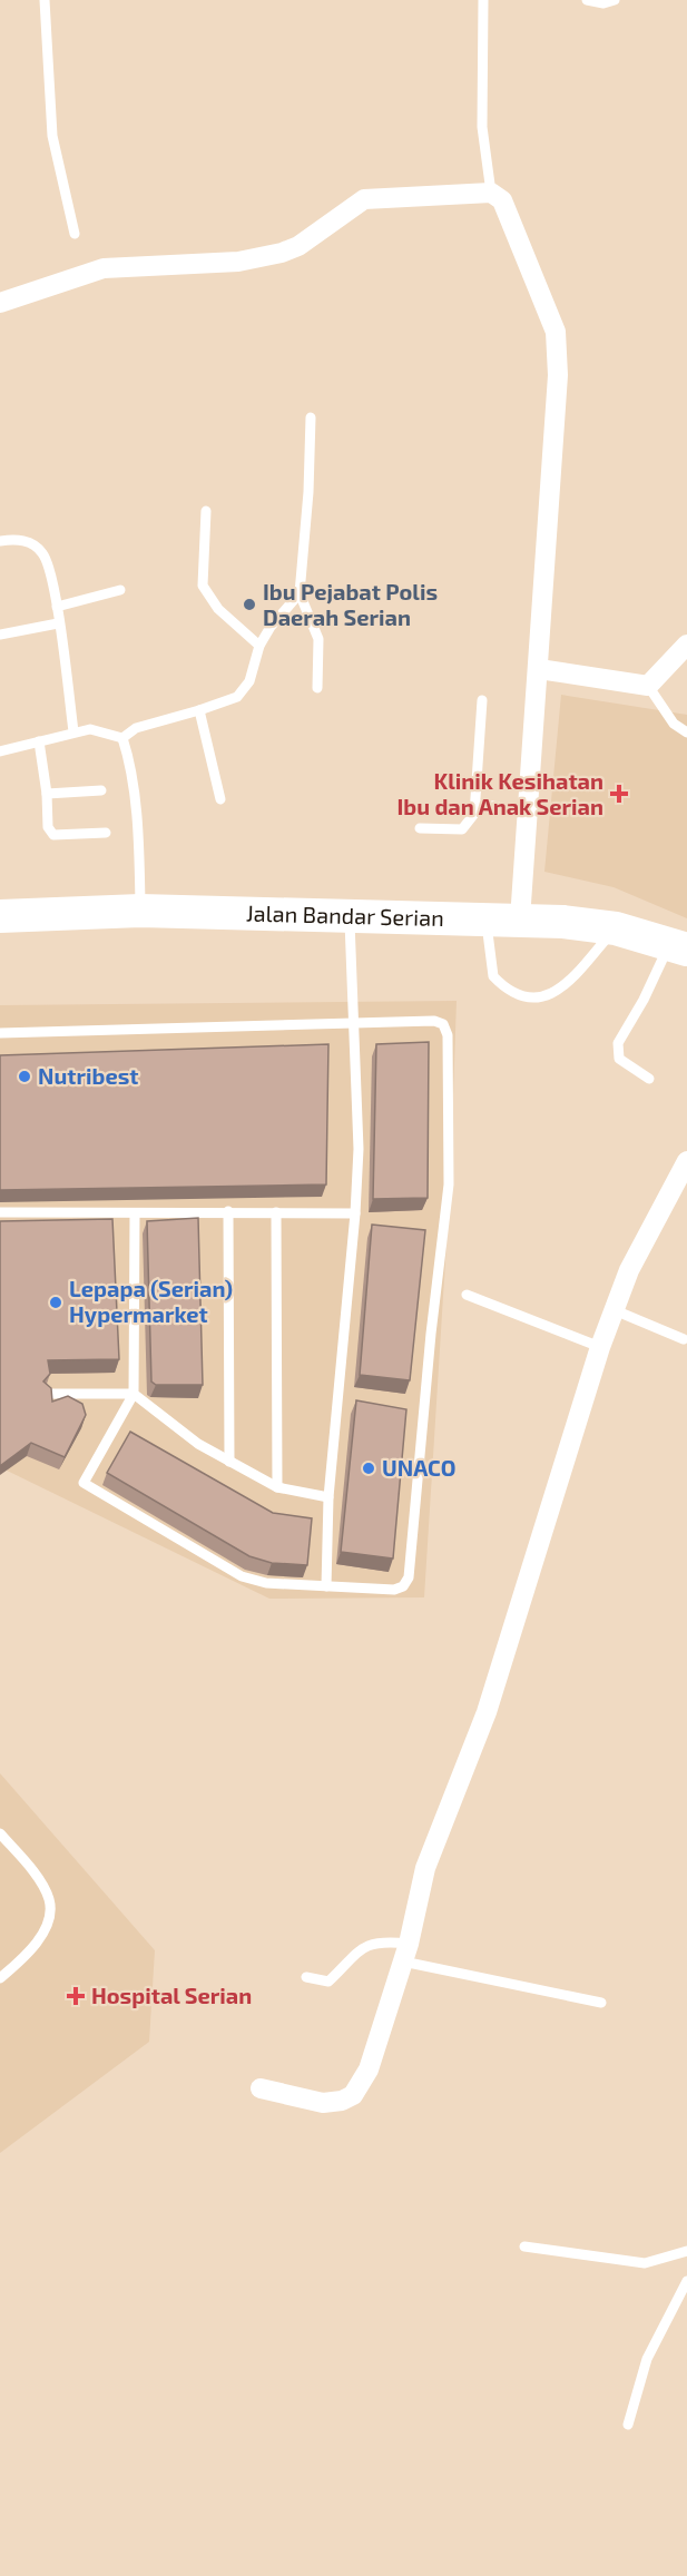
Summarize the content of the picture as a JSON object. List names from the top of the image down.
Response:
{
  "streets": {
    "main road": ["Jalan Bandar Serian"]
  },
  "places": {
    "other": [
      "Ibu Pejabat Polis Daerah Serian",
      "Nutribest",
      "Lepapa (Serian) Hypermarket",
      "UNACO"
    ],
    "health": ["Klinik Kesihatan Ibu dan Anak Serian", "Hospital Serian"]
  }
}
